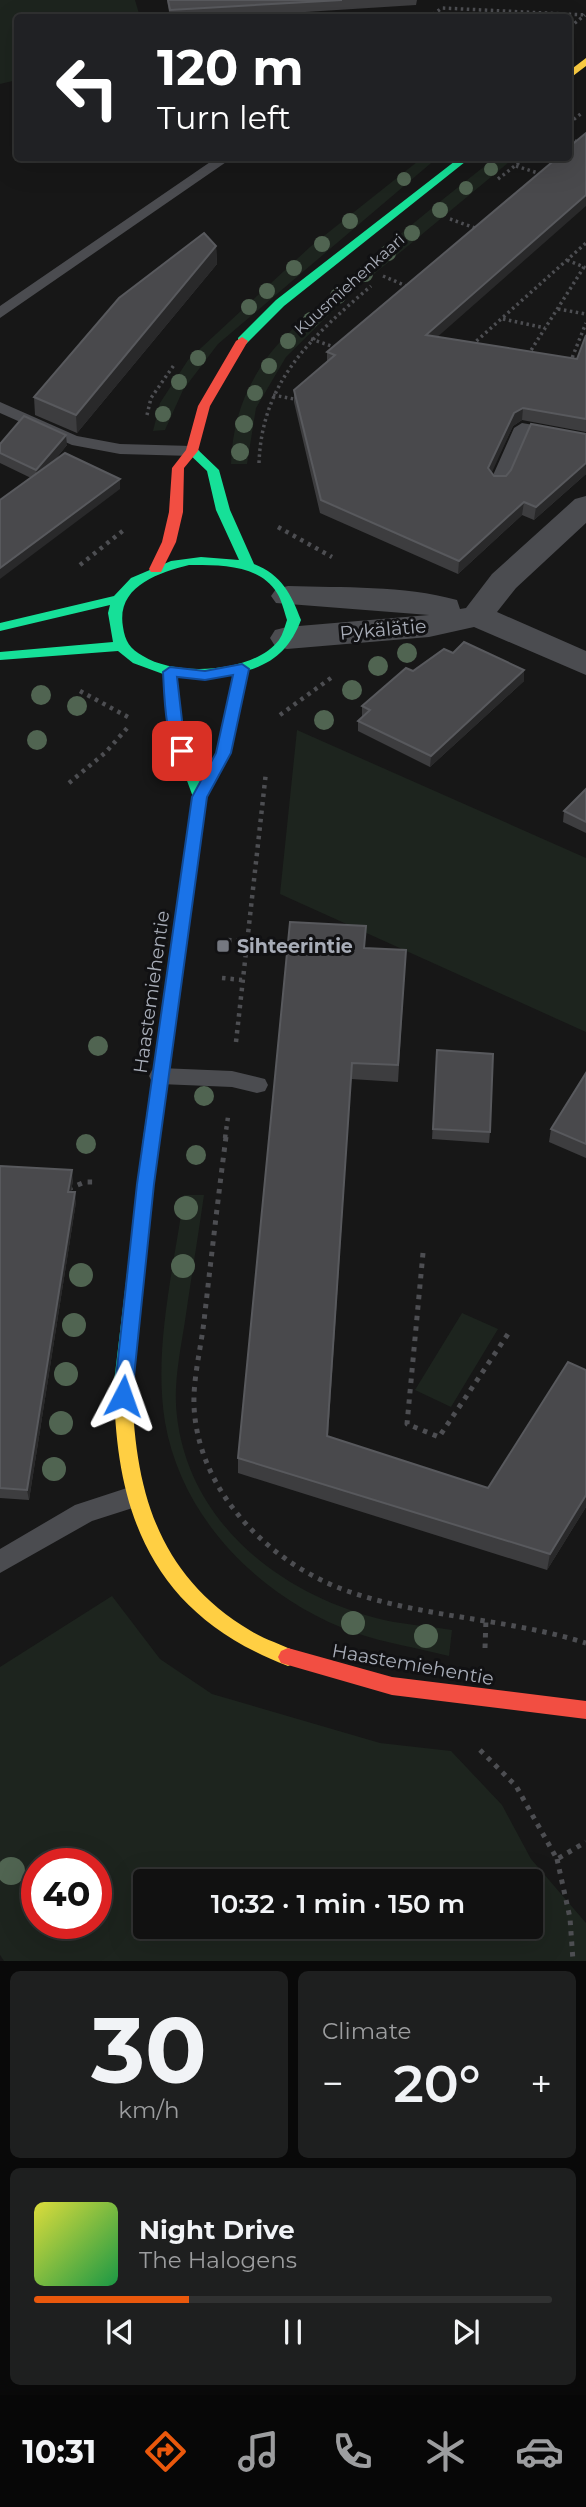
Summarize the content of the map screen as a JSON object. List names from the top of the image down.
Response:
{
  "streets": {
    "main road": ["Kuusmiehenkaari", "Haastemiehentie"],
    "street": ["Pykälätie"]
  },
  "crossings": [
    ["Kuusmiehenkaari", "Pykälätie"],
    ["Kuusmiehenkaari", "Haastemiehentie"],
    ["Pykälätie", "Haastemiehentie"]
  ],
  "places": {
    "transit": ["Sihteerintie"]
  },
  "page": {
    "turn": ["120 m", "Turn left"],
    "limit": "40",
    "trip": "10:32 · 1 min · 150 m",
    "tile": [
      ["30", "km/h"],
      "Climate"
    ],
    "heat": ["−", "20°", "+"],
    "song": ["Night Drive", "The Halogens"],
    "tabs": "10:31"
  }
}
